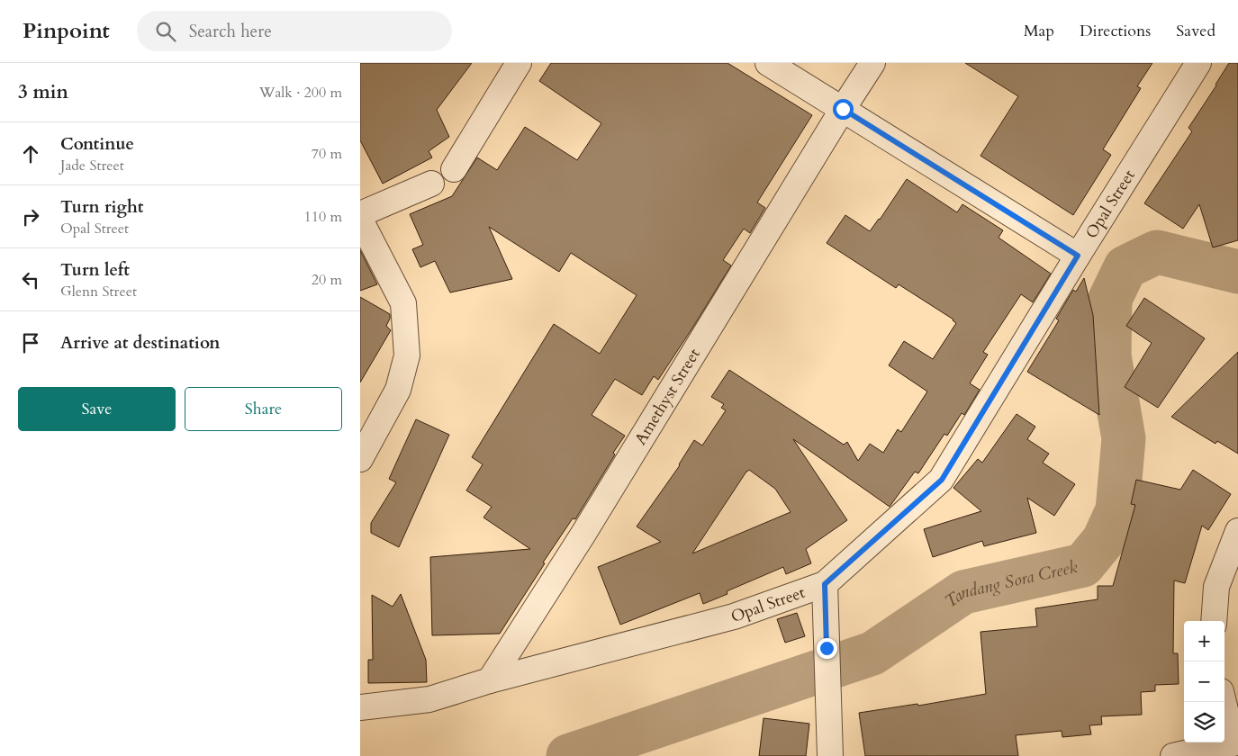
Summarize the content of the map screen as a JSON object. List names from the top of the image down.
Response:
{
  "streets": {
    "street": ["Opal Street", "Amethyst Street"]
  },
  "crossings": [
    ["Opal Street", "Amethyst Street"]
  ],
  "water": ["Tandang Sora Creek"],
  "page": {
    "header": "Pinpoint",
    "search": "Search here",
    "nav": ["Map", "Directions", "Saved"],
    "heading": ["3 min", "Walk · 200 m"],
    "list": [
      ["Continue", "Jade Street", "70 m"],
      ["Turn right", "Opal Street", "110 m"],
      ["Turn left", "Glenn Street", "20 m"],
      "Arrive at destination"
    ],
    "buttons": ["Save", "Share"],
    "map_buttons": ["+", "−"]
  }
}
